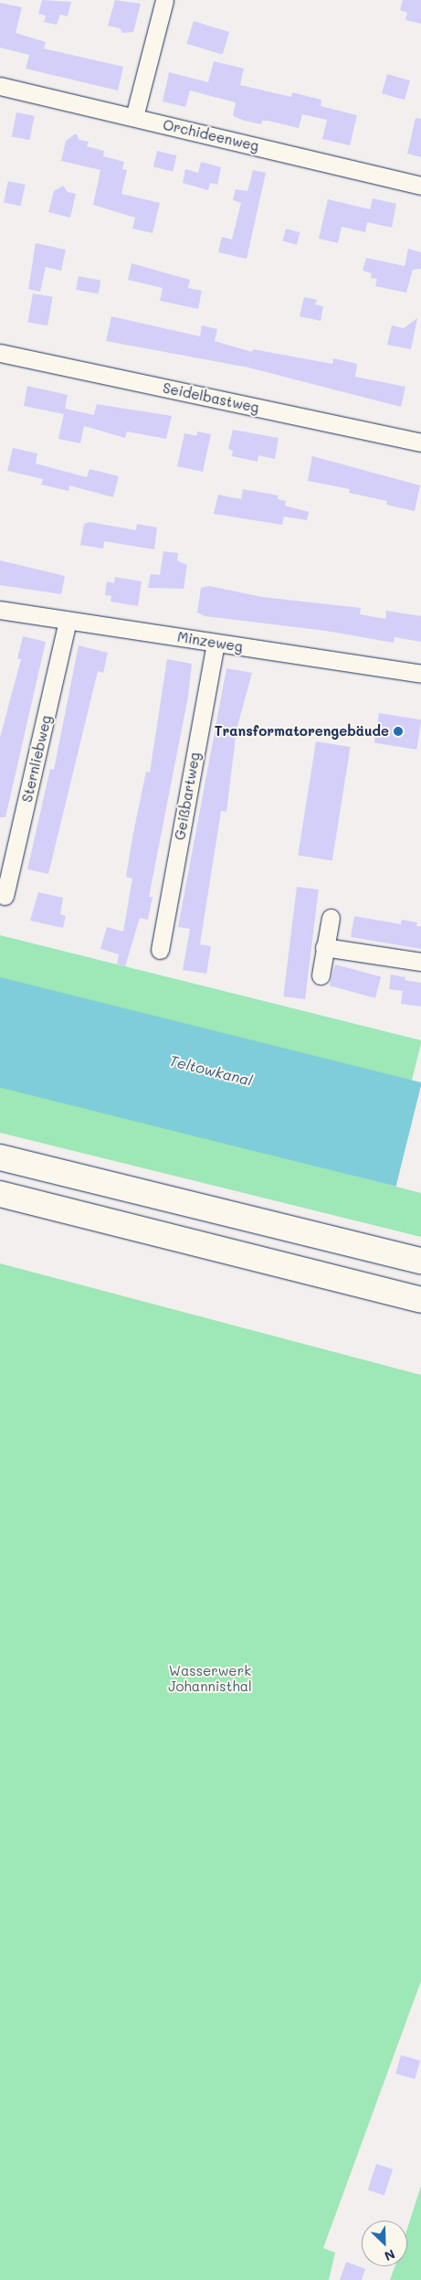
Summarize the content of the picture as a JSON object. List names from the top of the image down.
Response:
{
  "streets": {
    "street": [
      "Orchideenweg",
      "Seidelbastweg",
      "Minzeweg",
      "Sternliebweg",
      "Geißbartweg"
    ]
  },
  "crossings": [
    ["Minzeweg", "Sternliebweg"],
    ["Minzeweg", "Geißbartweg"]
  ],
  "water": ["Teltowkanal"],
  "parks": ["Wasserwerk Johannisthal"],
  "places": ["Transformatorengebäude"],
  "north": "bottom right"
}
